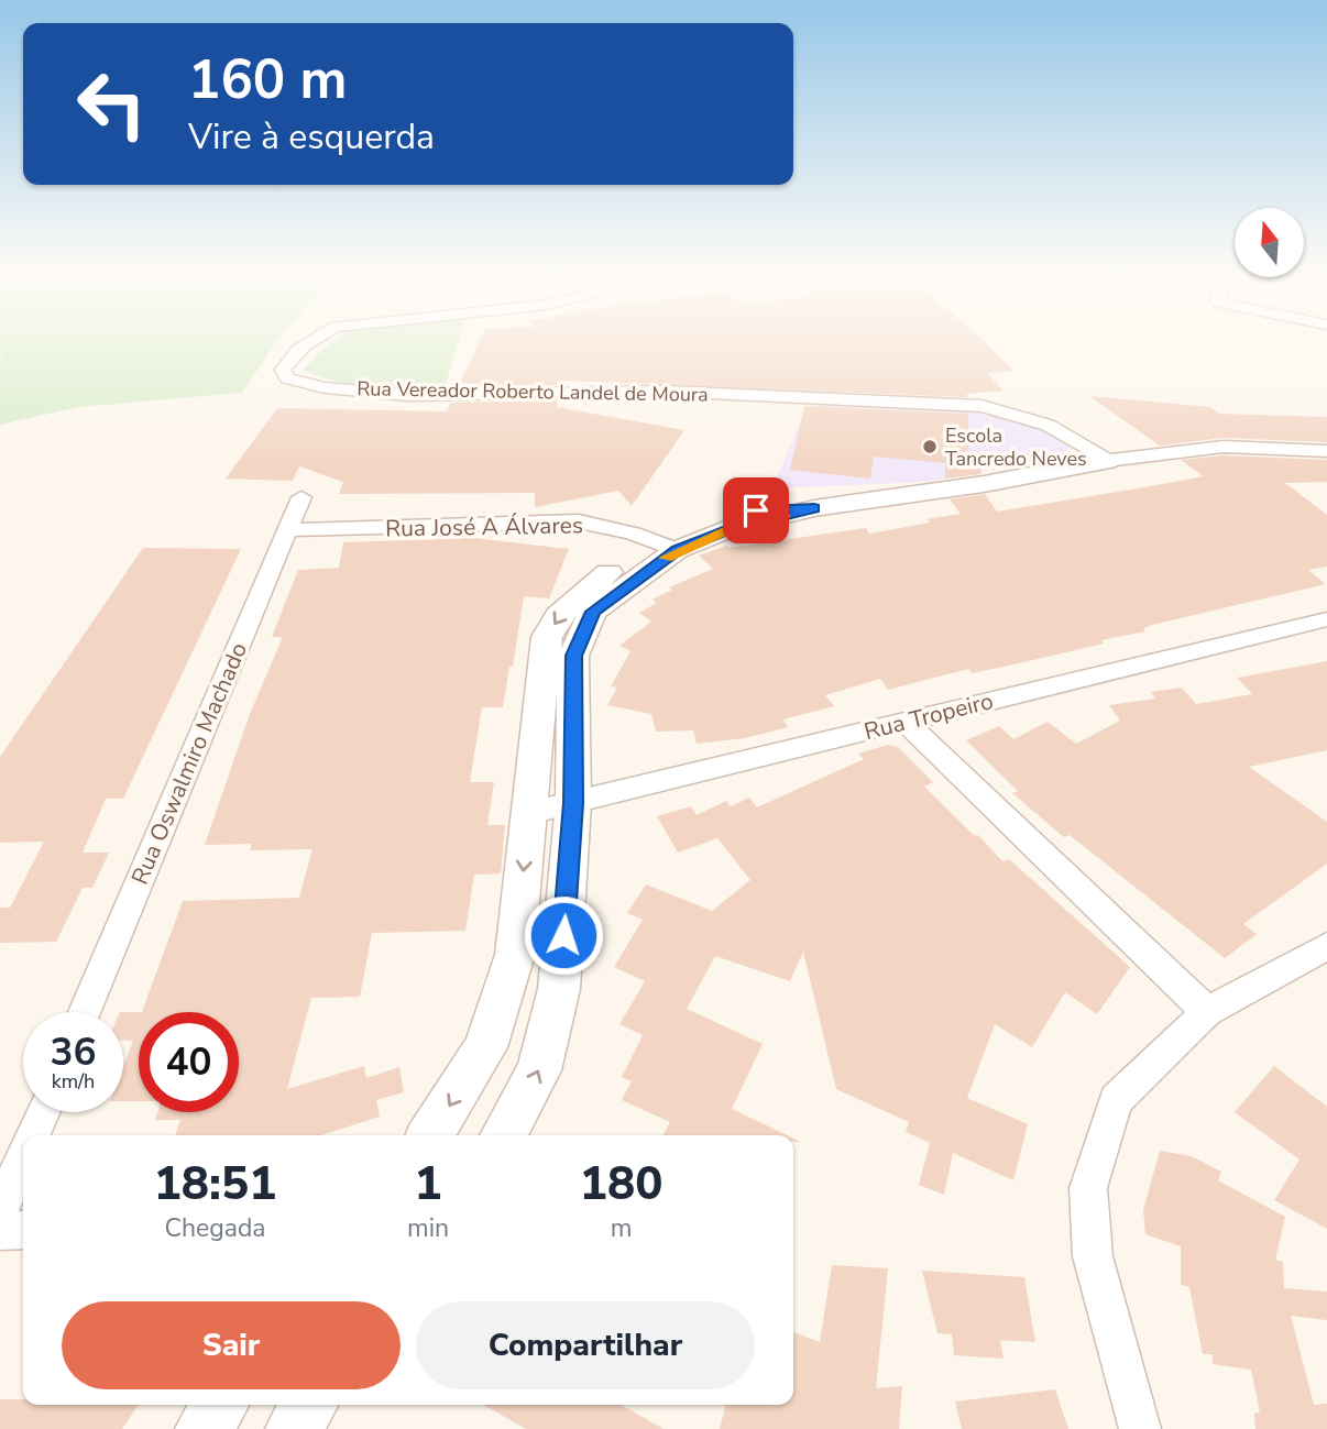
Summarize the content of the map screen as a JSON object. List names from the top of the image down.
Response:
{
  "streets": {
    "street": [
      "Rua Vereador Roberto Landel de Moura",
      "Rua José A Álvares",
      "Rua Tropeiro",
      "Rua Oswalmiro Machado"
    ]
  },
  "crossings": [
    ["Rua José A Álvares", "Rua Oswalmiro Machado"]
  ],
  "places": ["Escola Tancredo Neves"],
  "north": "top",
  "page": {
    "turn": ["160 m", "Vire à esquerda"],
    "speed": "36 km/h",
    "limit": "40",
    "eta": [
      "18:51",
      "Chegada",
      "1",
      "min",
      "180",
      "m"
    ],
    "buttons": ["Sair", "Compartilhar"]
  }
}
